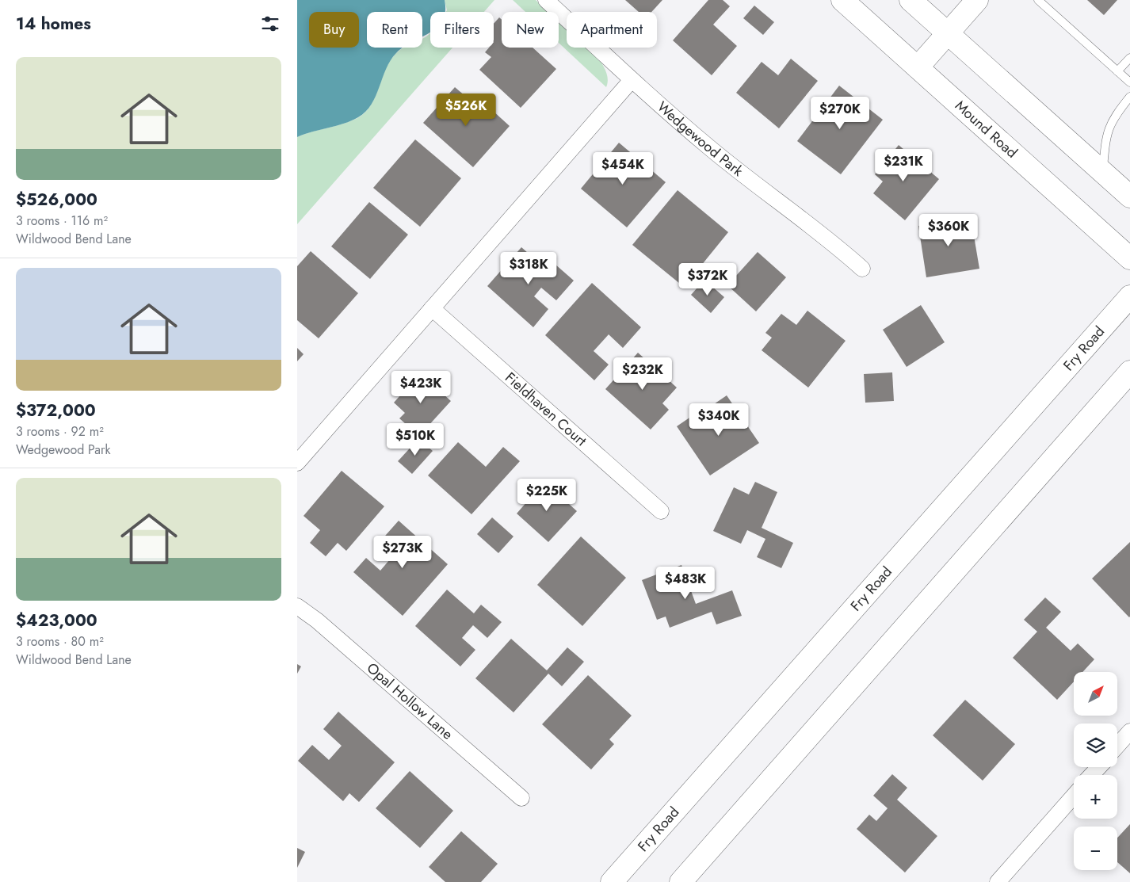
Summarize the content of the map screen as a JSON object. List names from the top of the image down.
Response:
{
  "streets": {
    "main road": ["Mound Road", "Fry Road"],
    "street": ["Wedgewood Park", "Fieldhaven Court", "Opal Hollow Lane"]
  },
  "north": "top right",
  "page": {
    "heading": "14 homes",
    "chip": [
      "Buy",
      "Rent",
      "Filters",
      "New",
      "Apartment"
    ],
    "list": [
      {
        "name": "$526,000",
        "note": "3 rooms · 116 m² · Wildwood Bend Lane"
      },
      {
        "name": "$372,000",
        "note": "3 rooms · 92 m² · Wedgewood Park"
      },
      {
        "name": "$423,000",
        "note": "3 rooms · 80 m² · Wildwood Bend Lane"
      }
    ],
    "price": [
      "$526K",
      "$270K",
      "$231K",
      "$454K",
      "$360K",
      "$318K",
      "$372K",
      "$232K",
      "$423K",
      "$340K",
      "$510K",
      "$225K",
      "$273K",
      "$483K"
    ],
    "map_buttons": ["+", "−"]
  }
}
